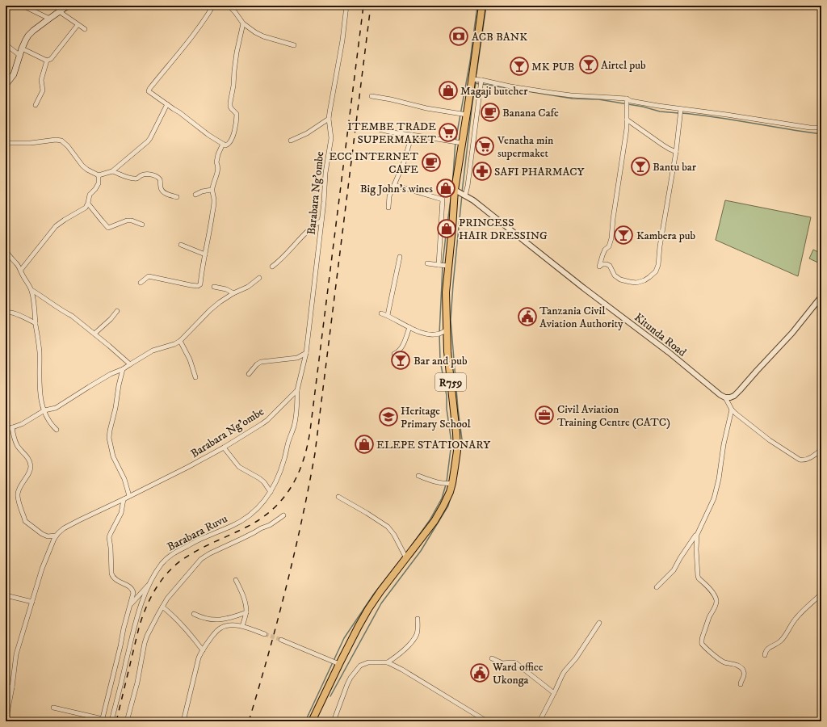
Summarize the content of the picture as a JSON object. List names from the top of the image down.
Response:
{
  "streets": {
    "main road": ["R759"],
    "street": ["Barabara Ng'ombe", "Kitunda Road", "Barabara Ruvu"]
  },
  "crossings": [
    ["Barabara Ng'ombe", "Barabara Ruvu"],
    ["Kitunda Road", "R759"]
  ],
  "places": {
    "bank": ["ACB BANK"],
    "bar": [
      "Airtel pub",
      "MK PUB",
      "Bantu bar",
      "Kambera pub",
      "Bar and pub"
    ],
    "shop": [
      "Magaji butcher",
      "Big John's wines",
      "PRINCESS HAIR DRESSING",
      "ELEPE STATIONARY"
    ],
    "cafe": ["Banana Cafe", "ECC INTERNET CAFE"],
    "supermarket": ["ITEMBE TRADE SUPERMAKET", "Venatha min supermaket"],
    "pharmacy": ["SAFI PHARMACY"],
    "public building": ["Tanzania Civil Aviation Authority", "Ward office Ukonga"],
    "office": ["Civil Aviation Training Centre (CATC)"],
    "school or university": ["Heritage Primary School"]
  }
}
